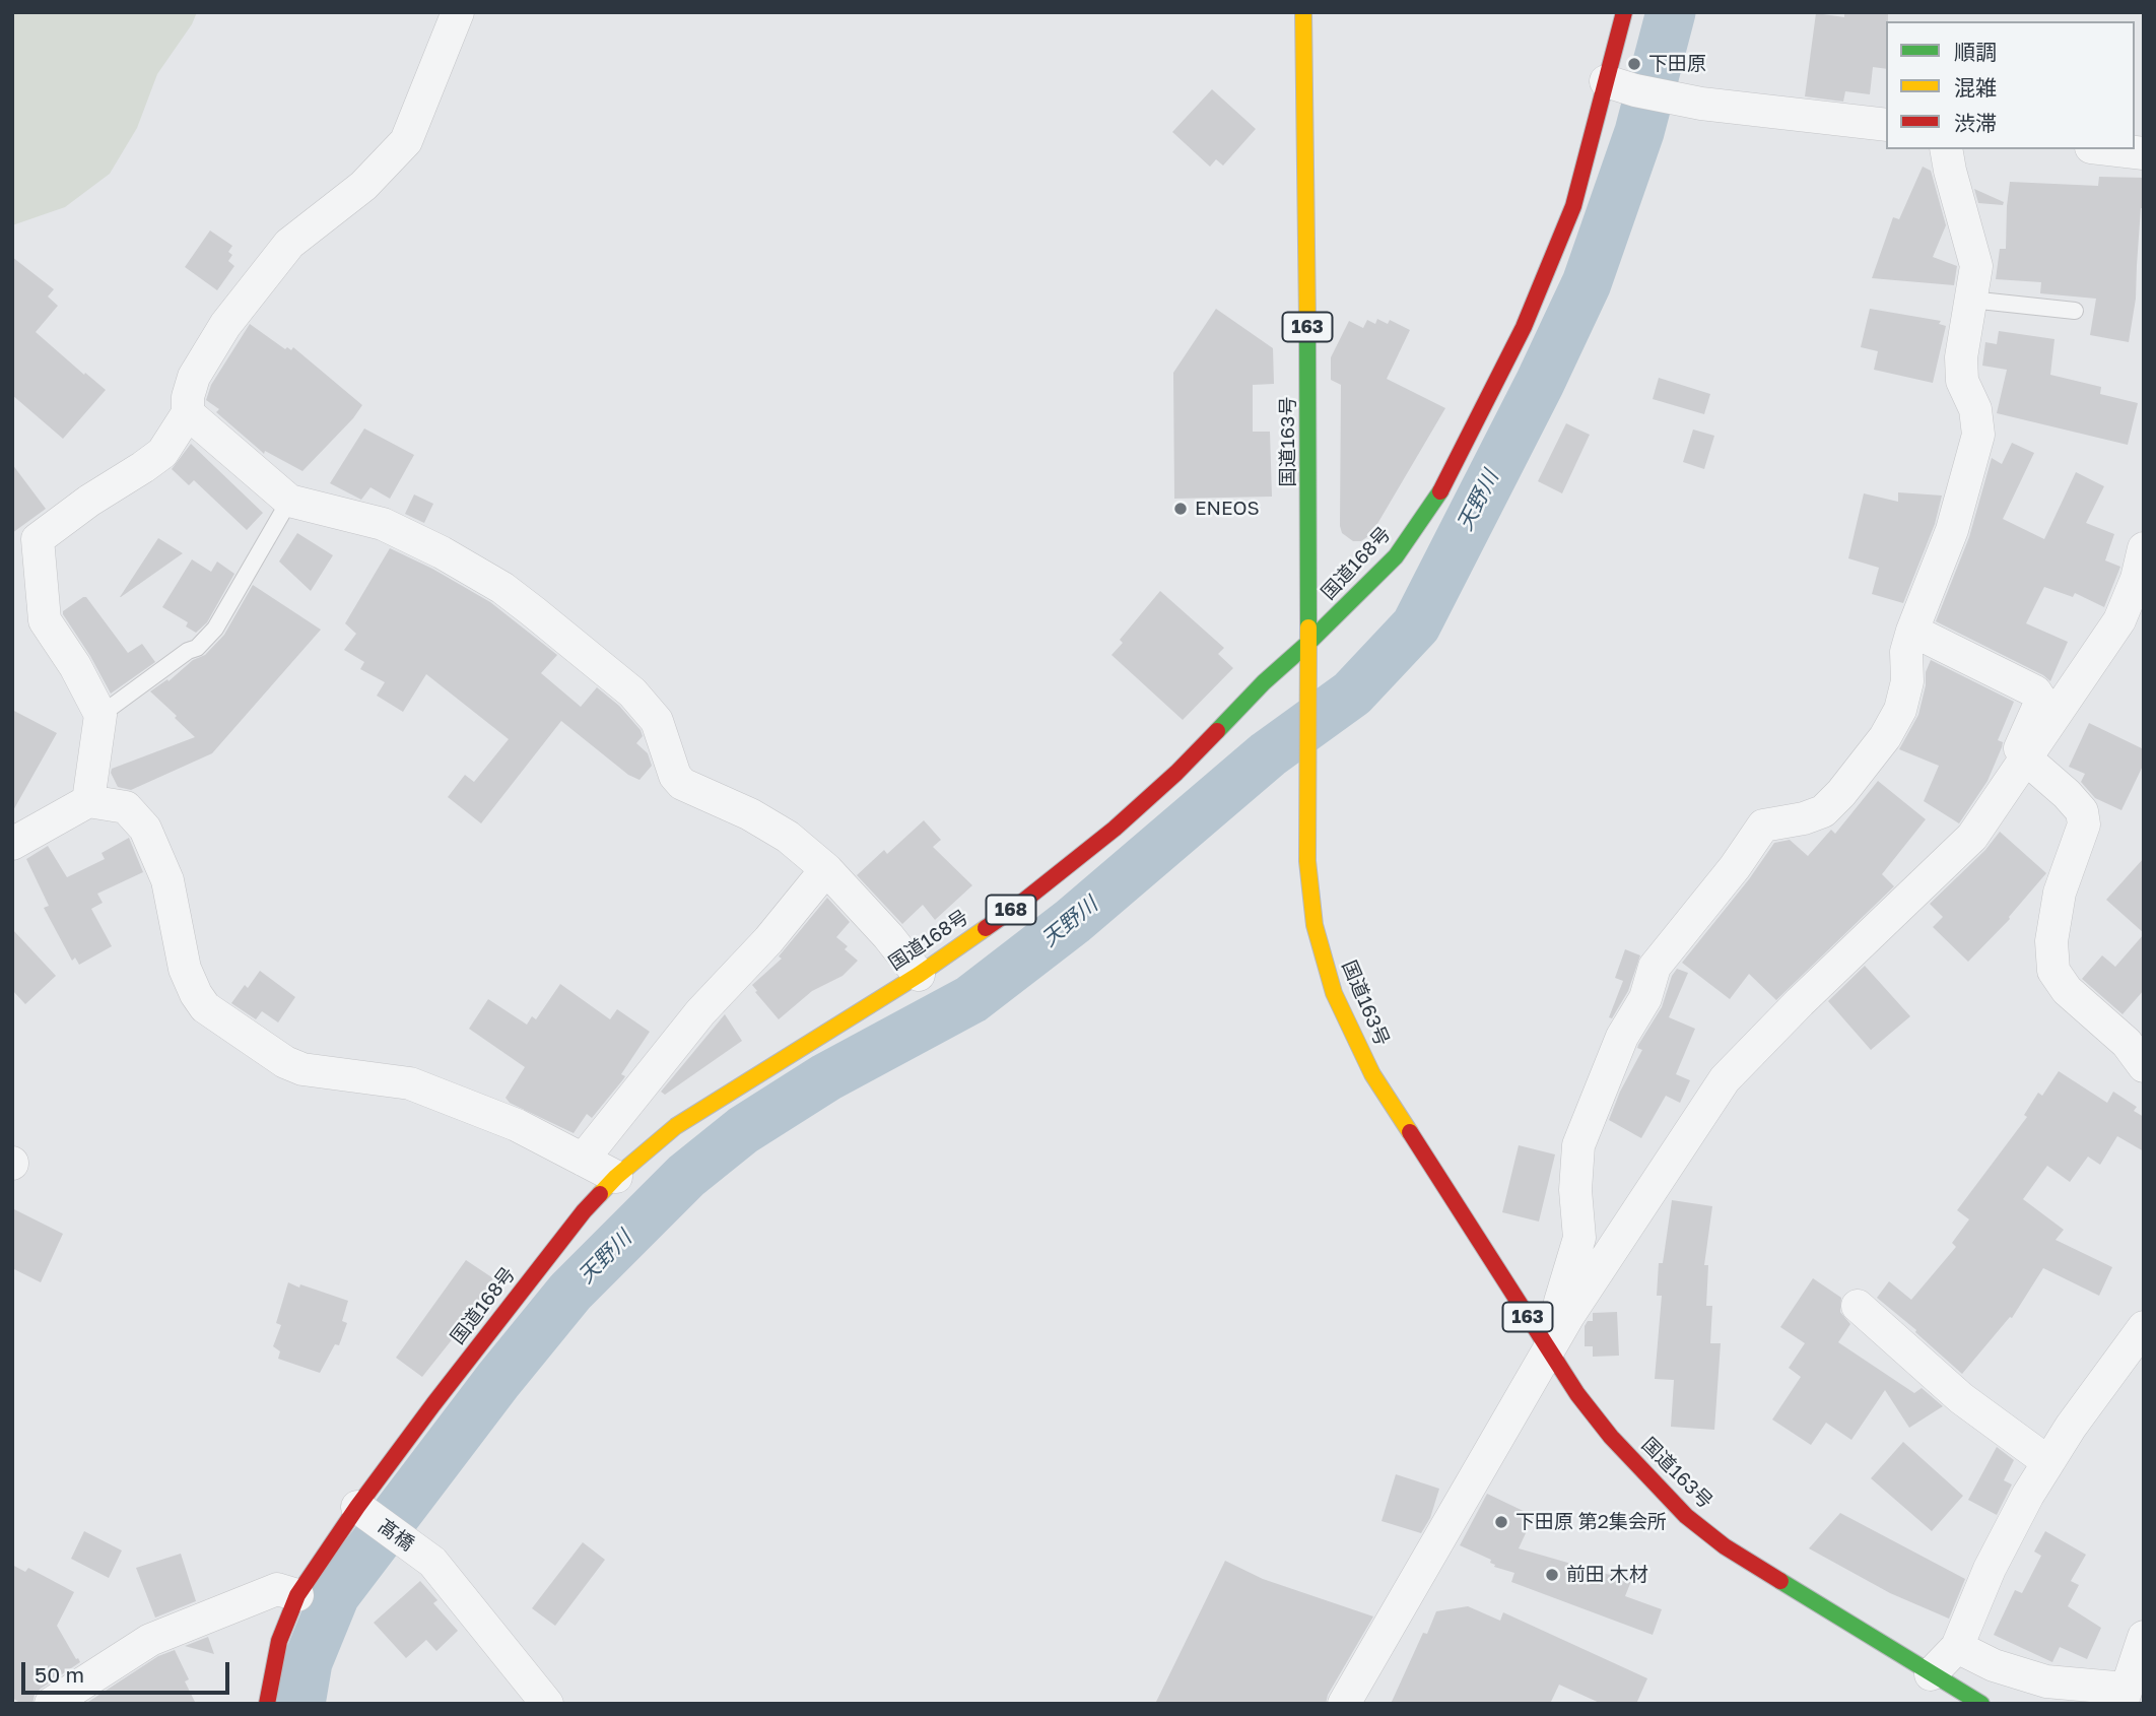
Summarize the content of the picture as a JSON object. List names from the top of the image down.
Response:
{
  "streets": {
    "highway": [
      "163",
      "国道163号",
      "国道168号",
      "168"
    ],
    "street": ["髙橋"]
  },
  "crossings": [
    ["国道163号", "国道168号"],
    ["国道168号", "髙橋"]
  ],
  "water": ["天野川"],
  "places": [
    "下田原",
    "ENEOS",
    "下田原 第2集会所",
    "前田 木材"
  ],
  "legend": ["順調", "混雑", "渋滞"],
  "scale_bar": "50 m"
}
